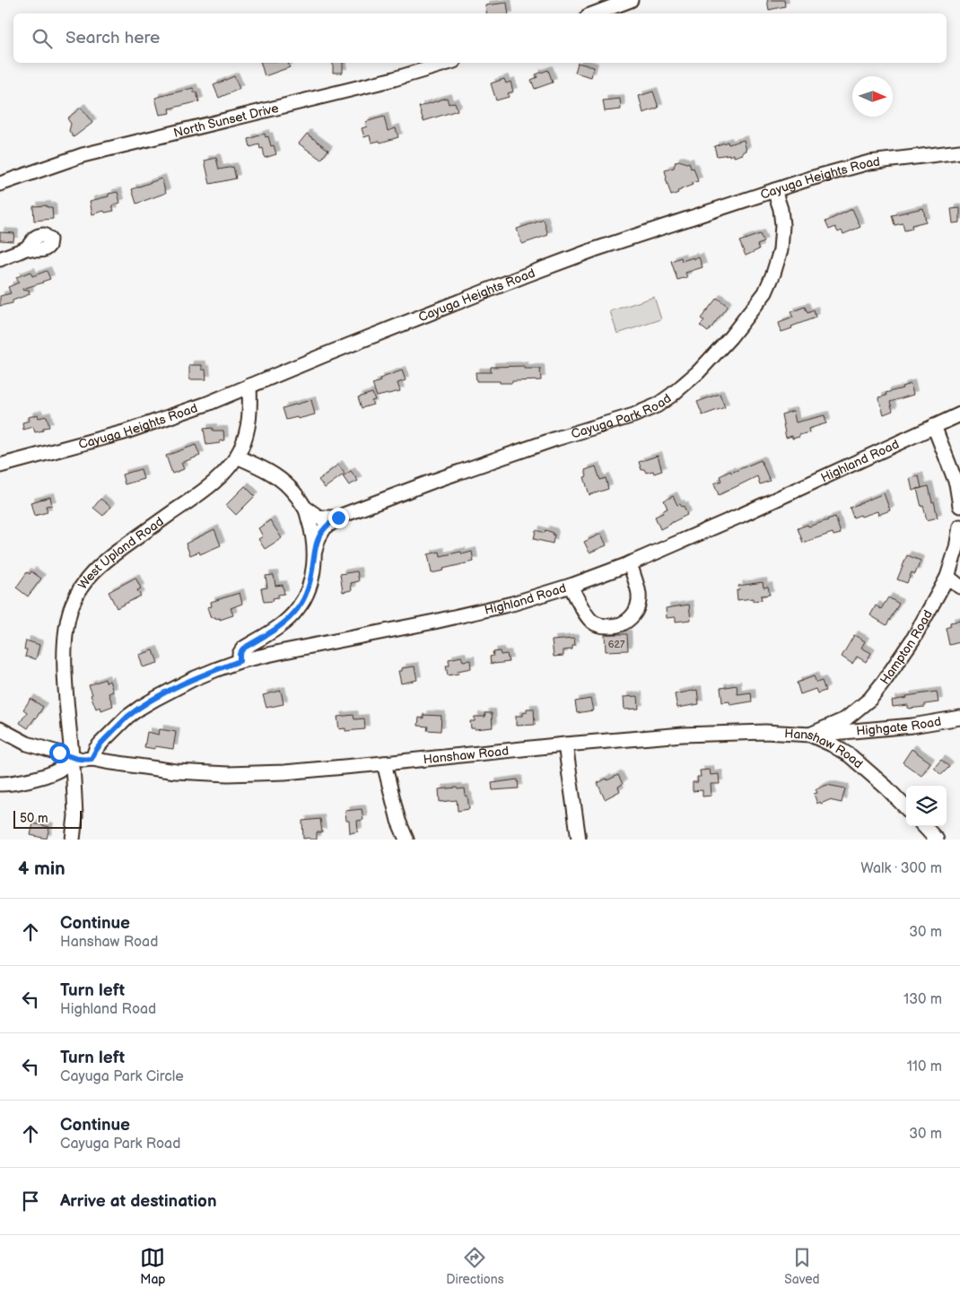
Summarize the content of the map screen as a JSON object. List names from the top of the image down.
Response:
{
  "streets": {
    "street": [
      "North Sunset Drive",
      "Cayuga Heights Road",
      "Cayuga Park Road",
      "Highland Road",
      "West Upland Road",
      "Hampton Road",
      "Highgate Road",
      "Hanshaw Road"
    ]
  },
  "crossings": [
    ["Cayuga Heights Road", "Cayuga Park Road"],
    ["Cayuga Heights Road", "West Upland Road"],
    ["Highland Road", "Hanshaw Road"],
    ["West Upland Road", "Hanshaw Road"],
    ["Hampton Road", "Highgate Road"],
    ["Hampton Road", "Hanshaw Road"],
    ["Highgate Road", "Hanshaw Road"]
  ],
  "house_numbers": ["627"],
  "scale_bar": "50 m",
  "north": "right",
  "page": {
    "search": "Search here",
    "scale": "50 m",
    "heading": ["4 min", "Walk · 300 m"],
    "list": [
      ["Continue", "Hanshaw Road", "30 m"],
      ["Turn left", "Highland Road", "130 m"],
      ["Turn left", "Cayuga Park Circle", "110 m"],
      ["Continue", "Cayuga Park Road", "30 m"],
      "Arrive at destination"
    ],
    "nav": ["Map", "Directions", "Saved"]
  }
}
